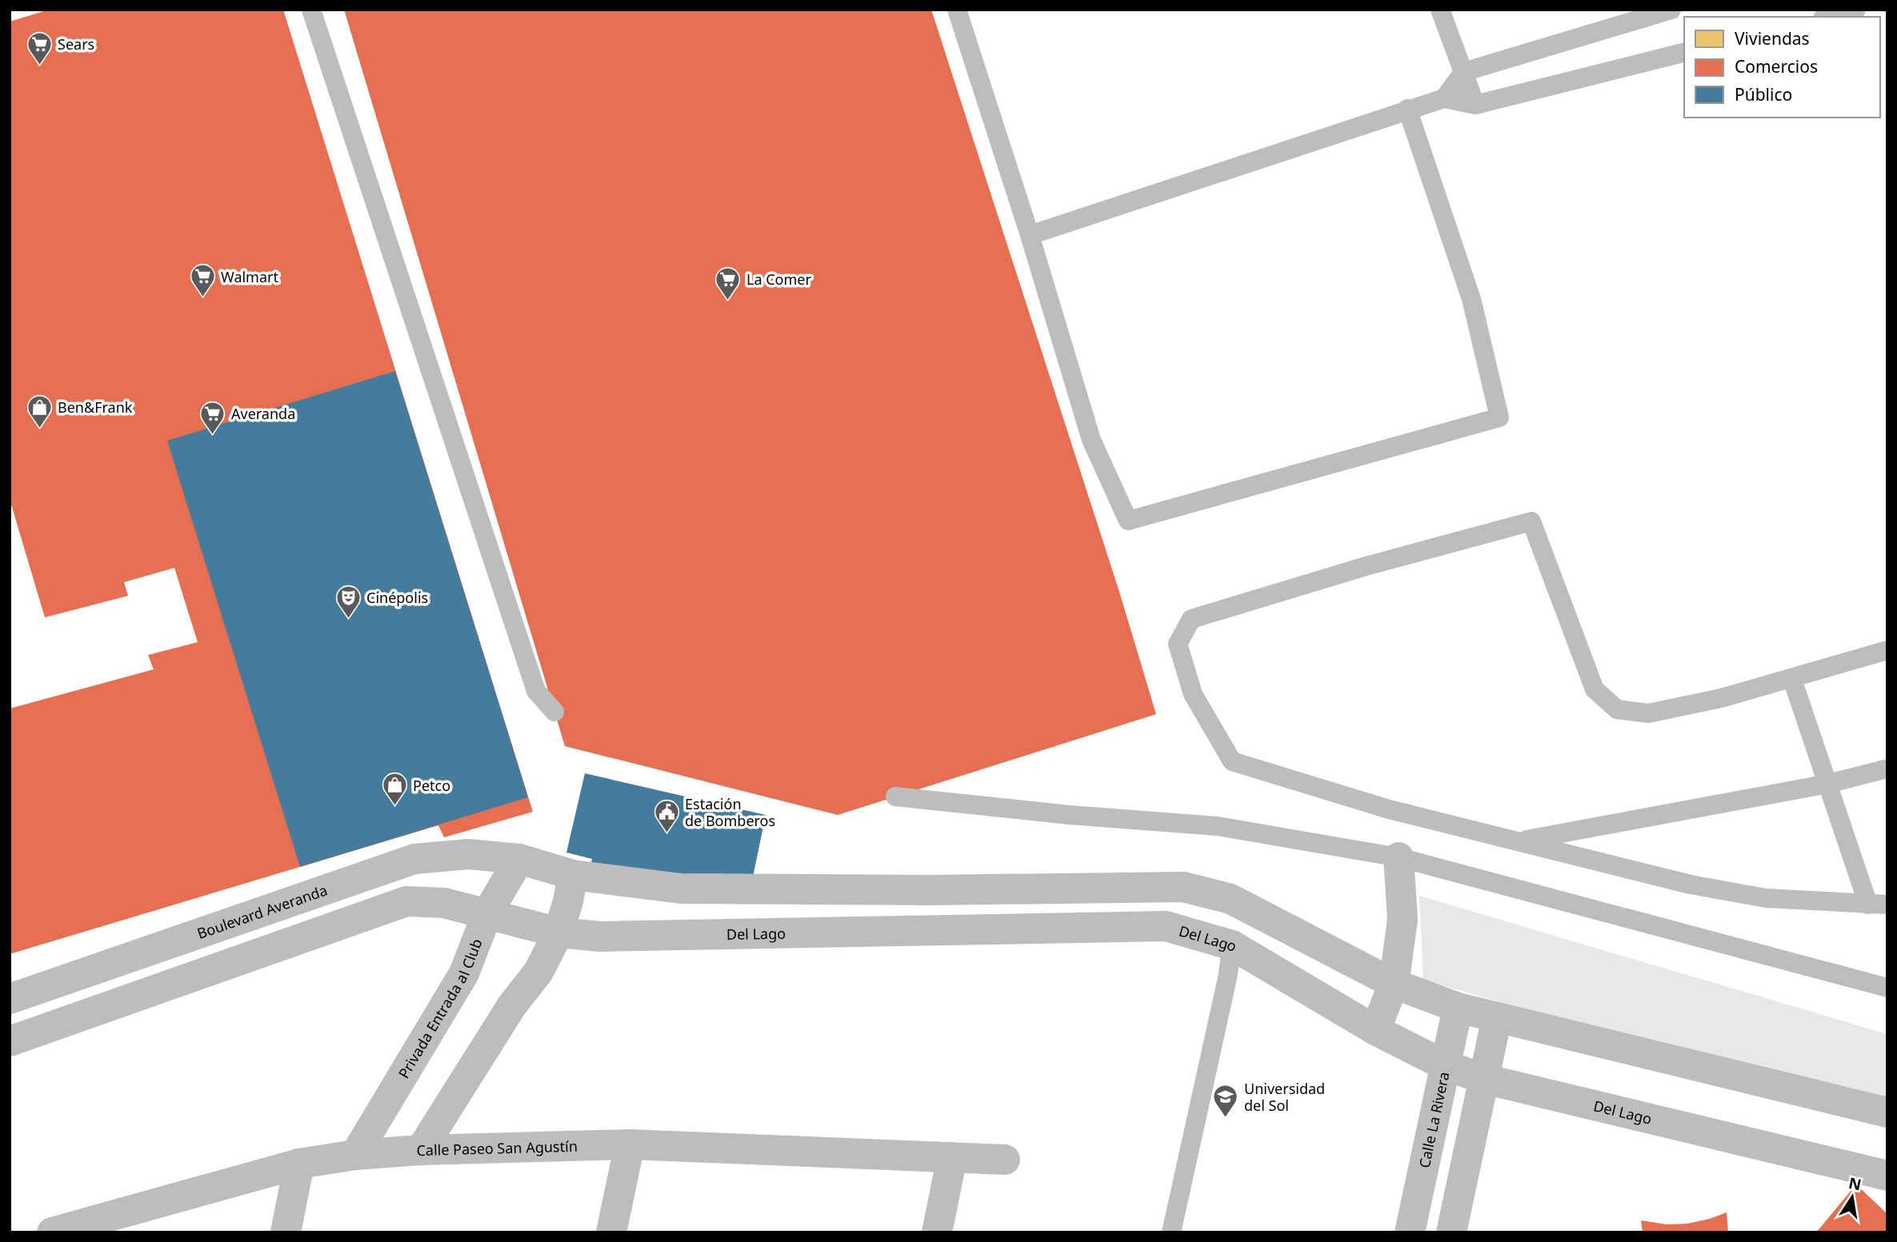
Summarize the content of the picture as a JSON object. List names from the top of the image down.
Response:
{
  "streets": {
    "street": [
      "Boulevard Averanda",
      "Del Lago",
      "Privada Entrada al Club",
      "Calle La Rivera",
      "Calle Paseo San Agustín"
    ]
  },
  "crossings": [
    ["Boulevard Averanda", "Privada Entrada al Club"],
    ["Del Lago", "Privada Entrada al Club"],
    ["Del Lago", "Calle La Rivera"],
    ["Privada Entrada al Club", "Calle Paseo San Agustín"]
  ],
  "places": {
    "supermarket": [
      "Sears",
      "Walmart",
      "La Comer",
      "Averanda"
    ],
    "shop": ["Ben&Frank", "Petco"],
    "theatre": ["Cinépolis"],
    "public building": ["Estación de Bomberos"],
    "school or university": ["Universidad del Sol"]
  },
  "legend": ["Viviendas", "Comercios", "Público"],
  "north": "top"
}
